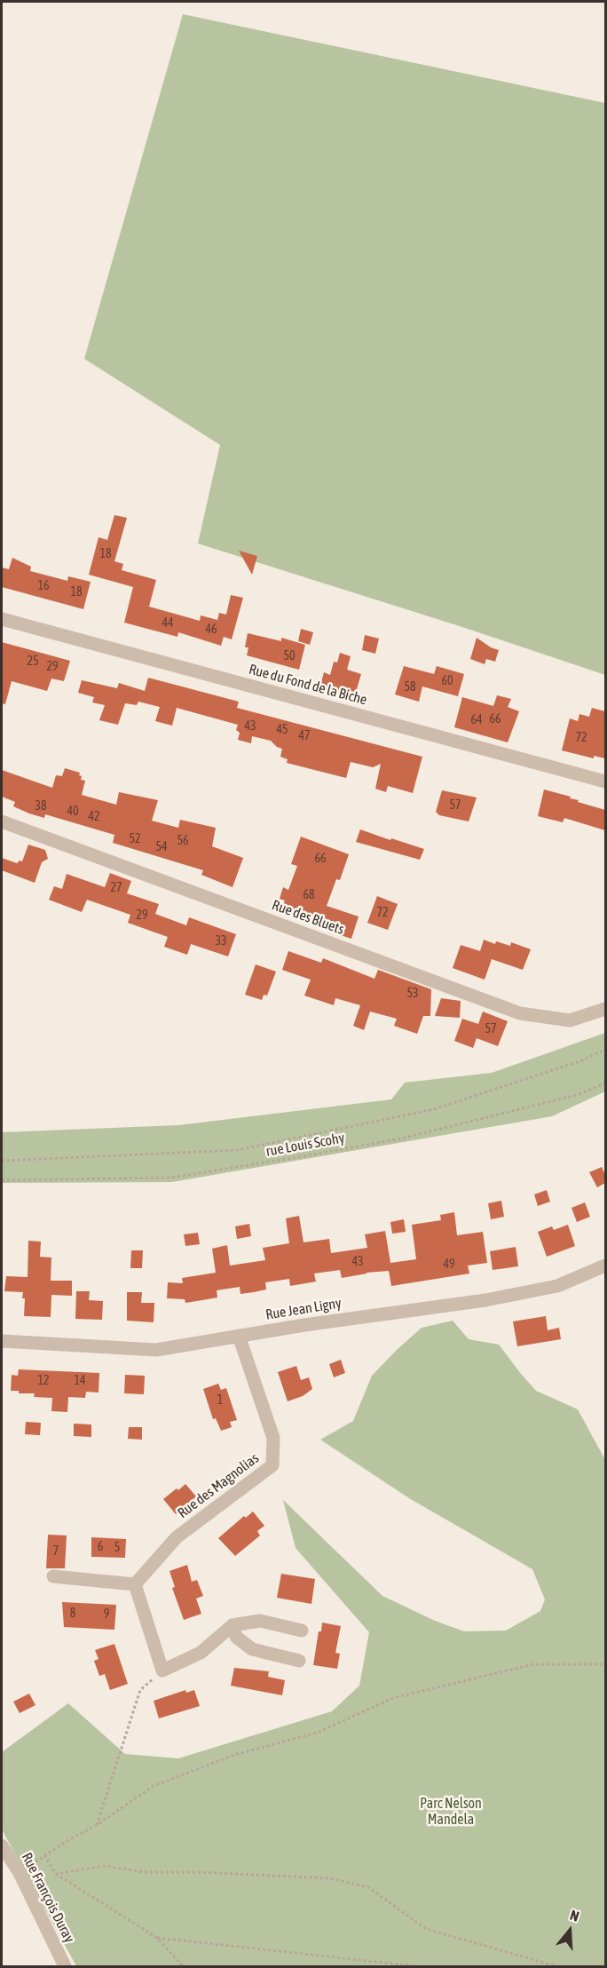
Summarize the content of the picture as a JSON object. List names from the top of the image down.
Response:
{
  "streets": {
    "street": [
      "Rue du Fond de la Biche",
      "Rue des Bluets",
      "Rue Jean Ligny",
      "Rue des Magnolias",
      "Rue François Duray"
    ],
    "path": ["rue Louis Scohy"]
  },
  "crossings": [
    ["Rue Jean Ligny", "Rue des Magnolias"]
  ],
  "parks": ["Parc Nelson Mandela"],
  "house_numbers": [
    "18",
    "16",
    "18",
    "44",
    "46",
    "50",
    "25",
    "29",
    "60",
    "58",
    "66",
    "64",
    "43",
    "45",
    "47",
    "72",
    "57",
    "38",
    "40",
    "42",
    "52",
    "56",
    "54",
    "66",
    "27",
    "68",
    "72",
    "29",
    "33",
    "53",
    "57",
    "43",
    "49",
    "12",
    "14",
    "1",
    "6",
    "5",
    "7",
    "8",
    "9"
  ],
  "north": "top"
}
